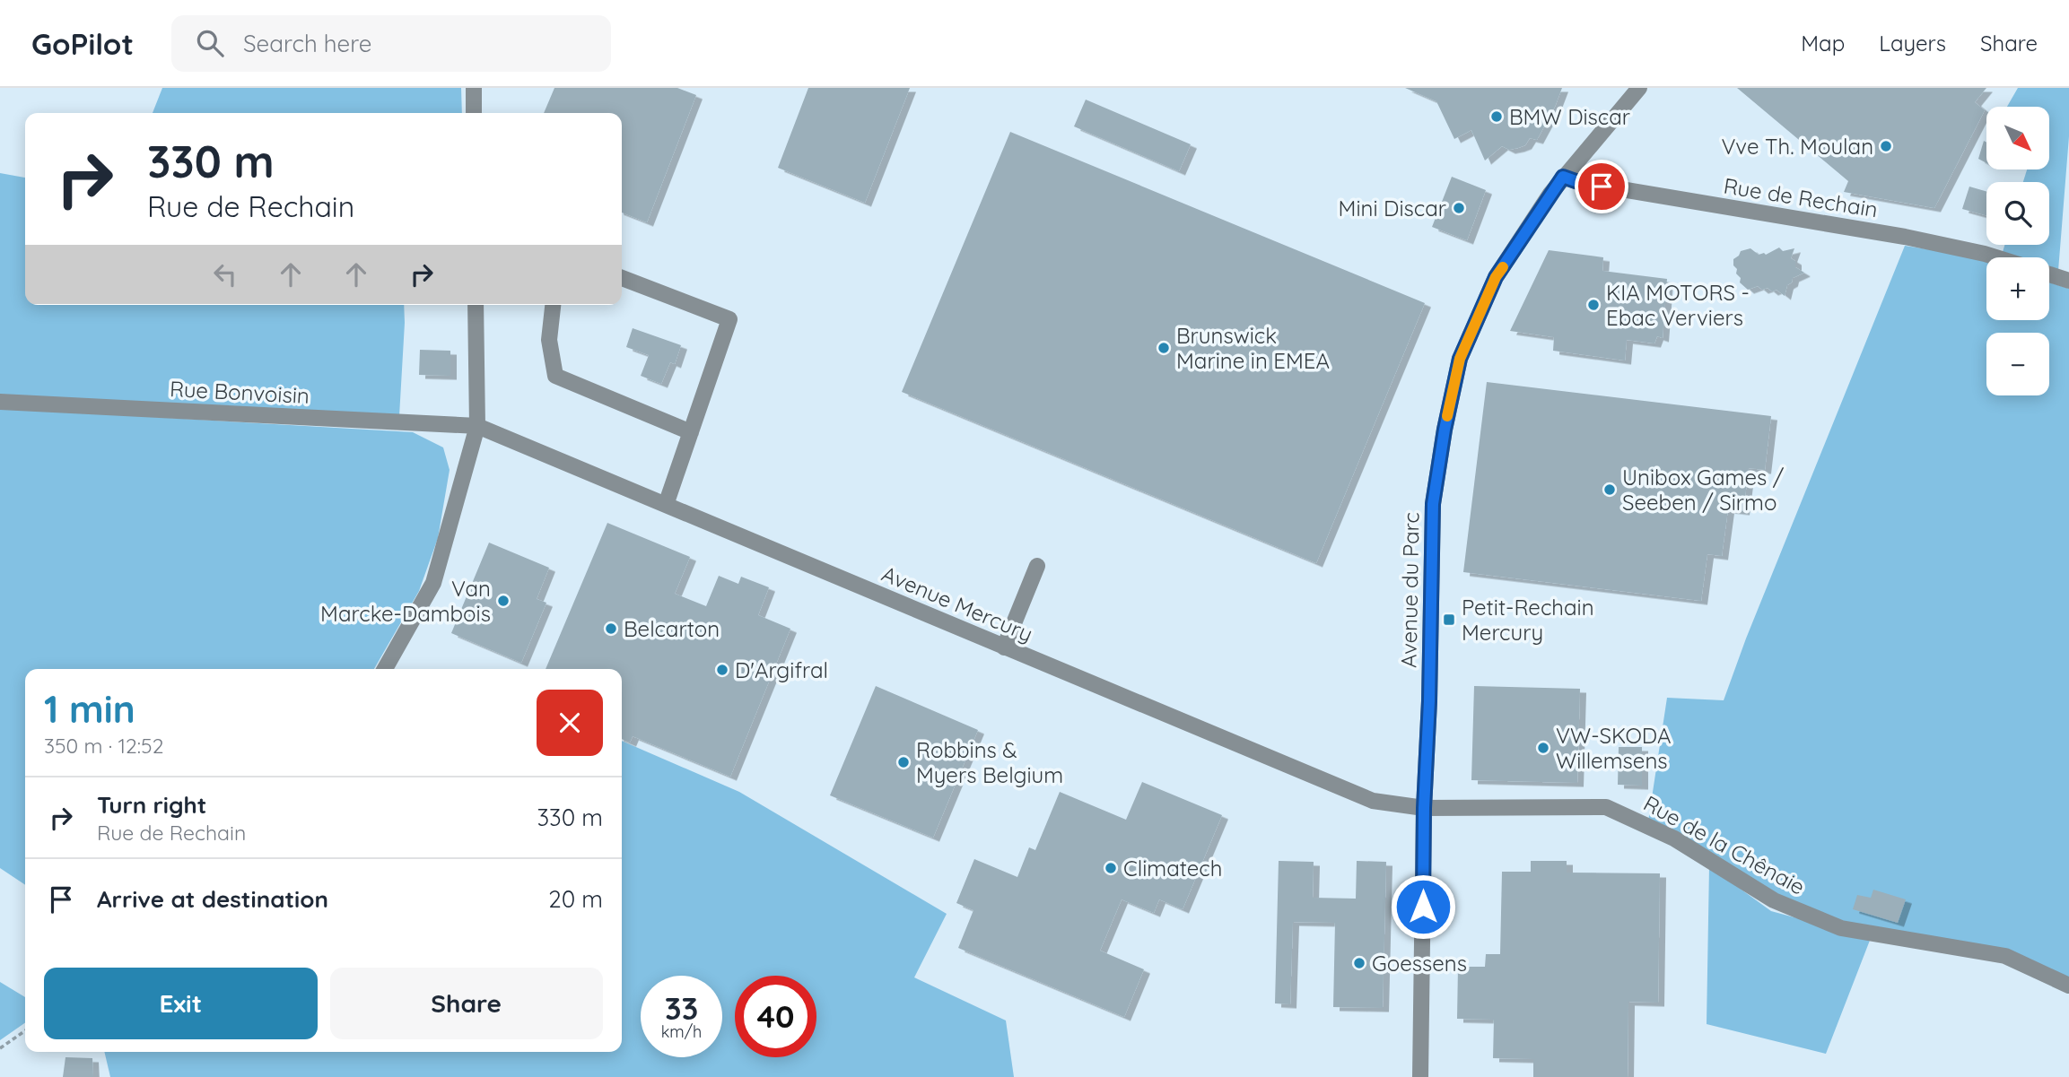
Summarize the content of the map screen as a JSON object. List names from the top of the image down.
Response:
{
  "streets": {
    "street": [
      "Rue de Rechain",
      "Rue Bonvoisin",
      "Avenue du Parc",
      "Avenue Mercury",
      "Rue de la Chênaie"
    ]
  },
  "crossings": [
    ["Rue de Rechain", "Avenue du Parc"],
    ["Rue Bonvoisin", "Avenue Mercury"],
    ["Avenue du Parc", "Avenue Mercury"],
    ["Avenue du Parc", "Rue de la Chênaie"],
    ["Avenue Mercury", "Rue de la Chênaie"]
  ],
  "places": {
    "other": [
      "BMW Discar",
      "Vve Th. Moulan",
      "Mini Discar",
      "KIA MOTORS - Ebac Verviers",
      "Brunswick Marine in EMEA",
      "Unibox Games / Seeben / Sirmo",
      "Van Marcke-Dambois",
      "Belcarton",
      "D'Argifral",
      "VW-SKODA Willemsens",
      "Robbins & Myers Belgium",
      "Climatech",
      "Goessens"
    ],
    "transit": ["Petit-Rechain Mercury"]
  },
  "north": "bottom right",
  "page": {
    "header": "GoPilot",
    "search": "Search here",
    "nav": ["Map", "Layers", "Share"],
    "map_buttons": ["+", "−"],
    "turn": ["330 m", "Rue de Rechain"],
    "heading": ["1 min", "350 m · 12:52"],
    "list": [
      {
        "name": "Turn right",
        "note": "Rue de Rechain",
        "value": "330 m"
      },
      {
        "name": "Arrive at destination",
        "value": "20 m"
      }
    ],
    "buttons": ["Exit", "Share"],
    "speed": "33 km/h",
    "limit": "40"
  }
}
